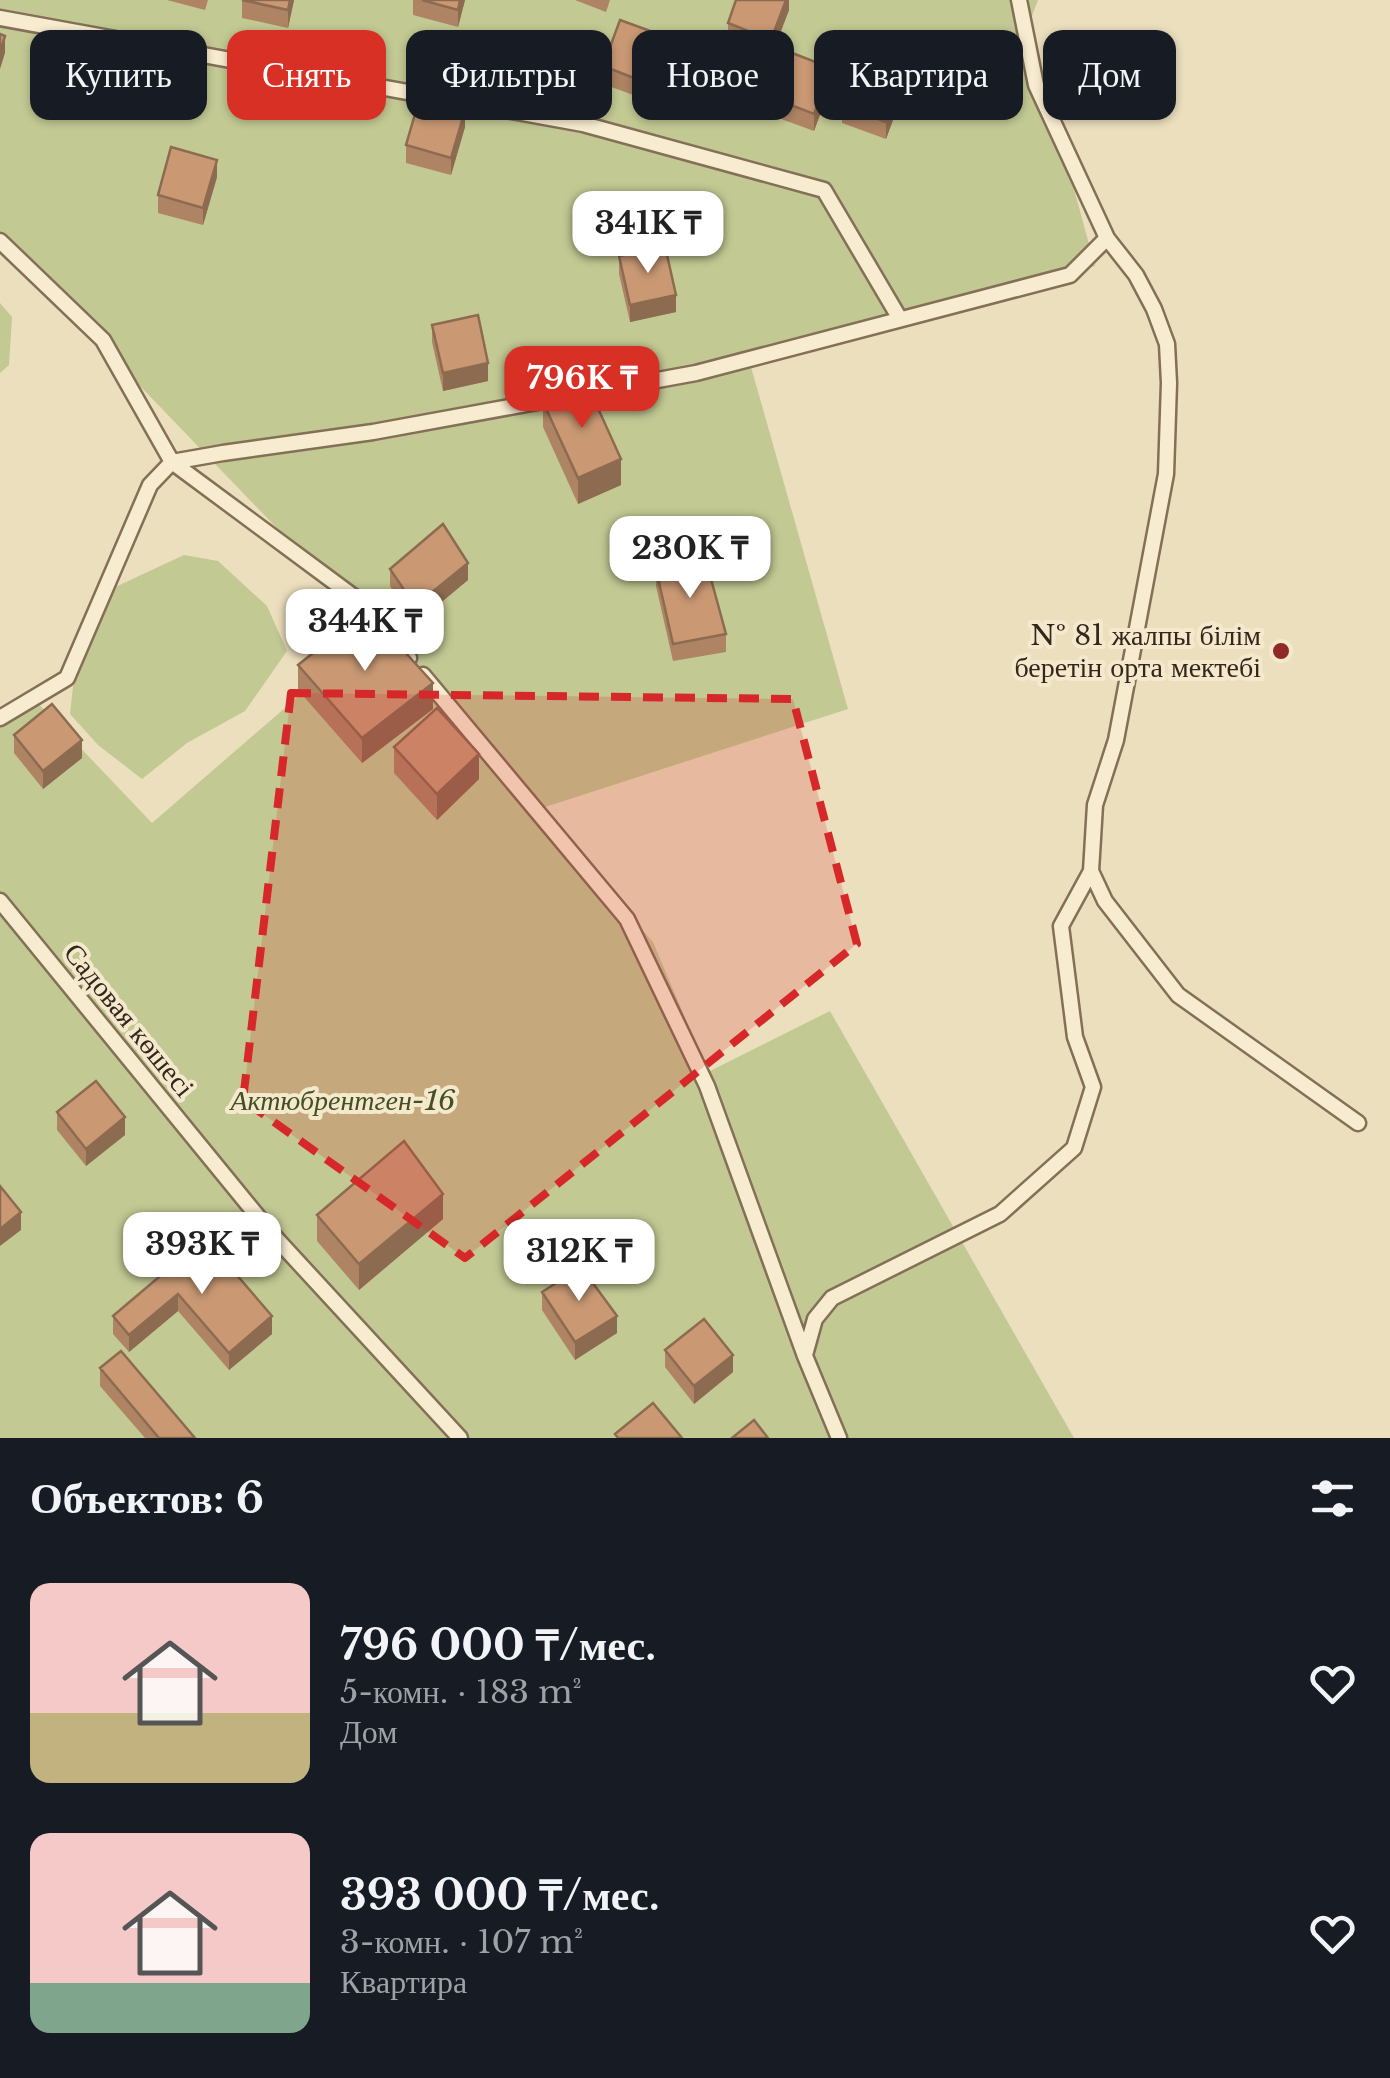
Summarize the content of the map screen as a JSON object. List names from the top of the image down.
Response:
{
  "streets": {
    "lane": ["Садовая көшесі"]
  },
  "parks": ["Актюбрентген-16"],
  "places": ["№ 81 жалпы білім беретін орта мектебі"],
  "page": {
    "chip": [
      "Купить",
      "Снять",
      "Фильтры",
      "Новое",
      "Квартира",
      "Дом"
    ],
    "price": [
      "341K ₸",
      "796K ₸",
      "230K ₸",
      "344K ₸",
      "393K ₸",
      "312K ₸"
    ],
    "heading": "Объектов: 6",
    "list": [
      {
        "name": "796 000 ₸/мес.",
        "note": "5-комн. · 183 m² · Дом"
      },
      {
        "name": "393 000 ₸/мес.",
        "note": "3-комн. · 107 m² · Квартира"
      }
    ]
  }
}
